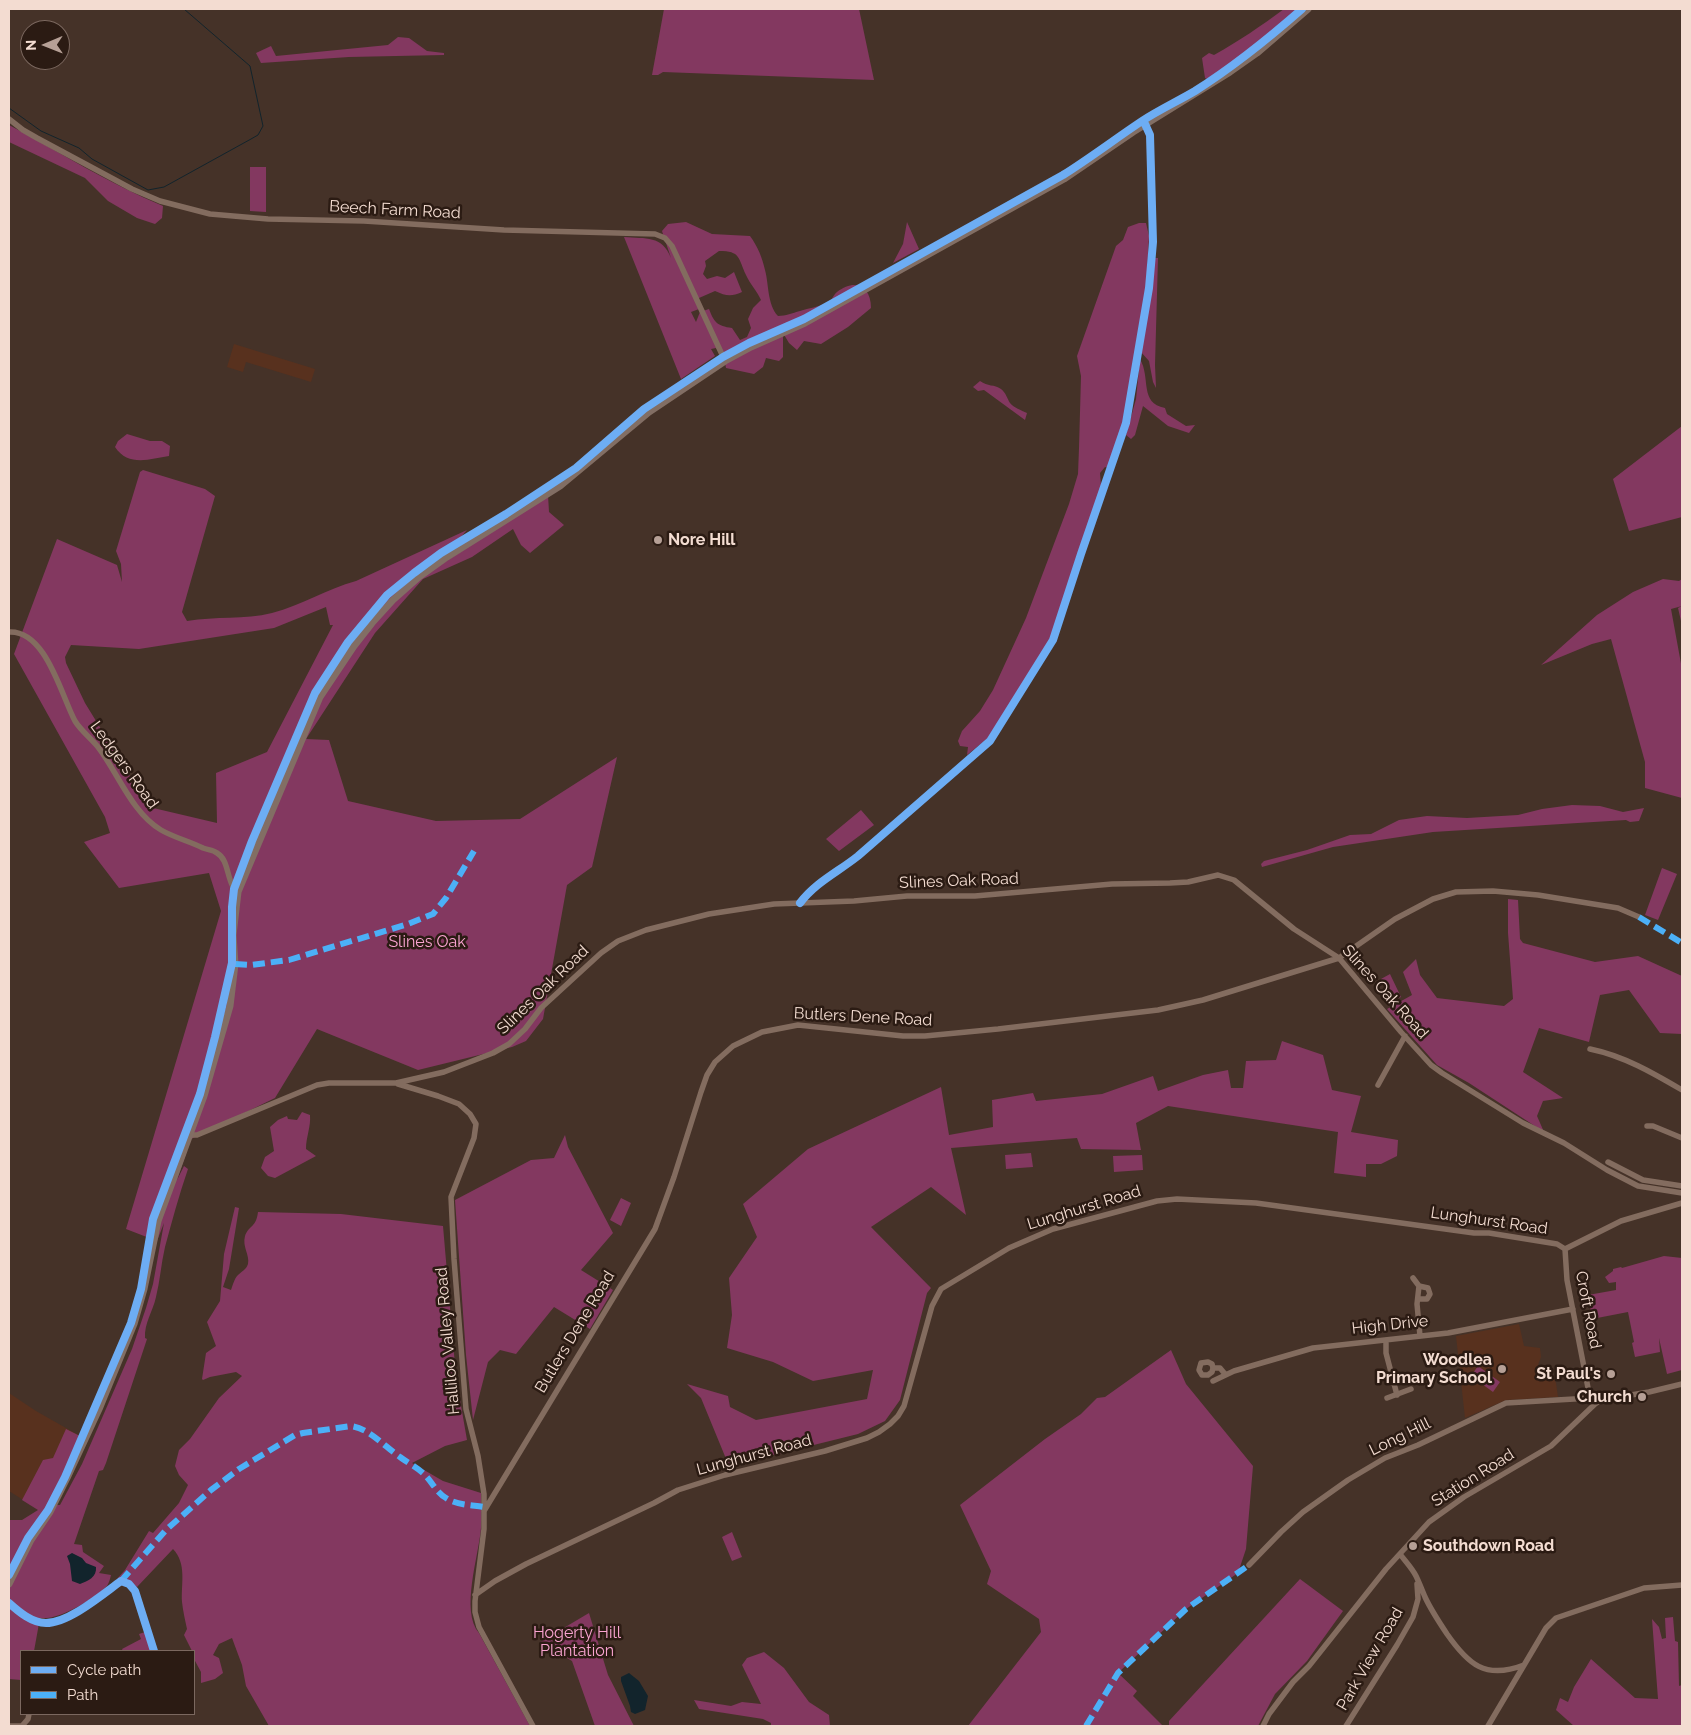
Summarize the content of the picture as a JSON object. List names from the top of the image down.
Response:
{
  "streets": {
    "street": [
      "Beech Farm Road",
      "Ledgers Road",
      "Slines Oak Road",
      "Butlers Dene Road",
      "Lunghurst Road",
      "Croft Road",
      "High Drive",
      "Halliloo Valley Road",
      "Long Hill",
      "Station Road",
      "Park View Road"
    ]
  },
  "crossings": [
    ["Slines Oak Road", "Butlers Dene Road"],
    ["Slines Oak Road", "Halliloo Valley Road"],
    ["Butlers Dene Road", "Halliloo Valley Road"],
    ["Lunghurst Road", "Croft Road"],
    ["Lunghurst Road", "Halliloo Valley Road"],
    ["Croft Road", "High Drive"],
    ["Croft Road", "Long Hill"],
    ["Croft Road", "Station Road"]
  ],
  "parks": ["Slines Oak", "Hogerty Hill Plantation"],
  "places": [
    "Nore Hill",
    "Woodlea Primary School",
    "St Paul's",
    "Church",
    "Southdown Road"
  ],
  "legend": ["Cycle path", "Path"],
  "north": "left"
}
